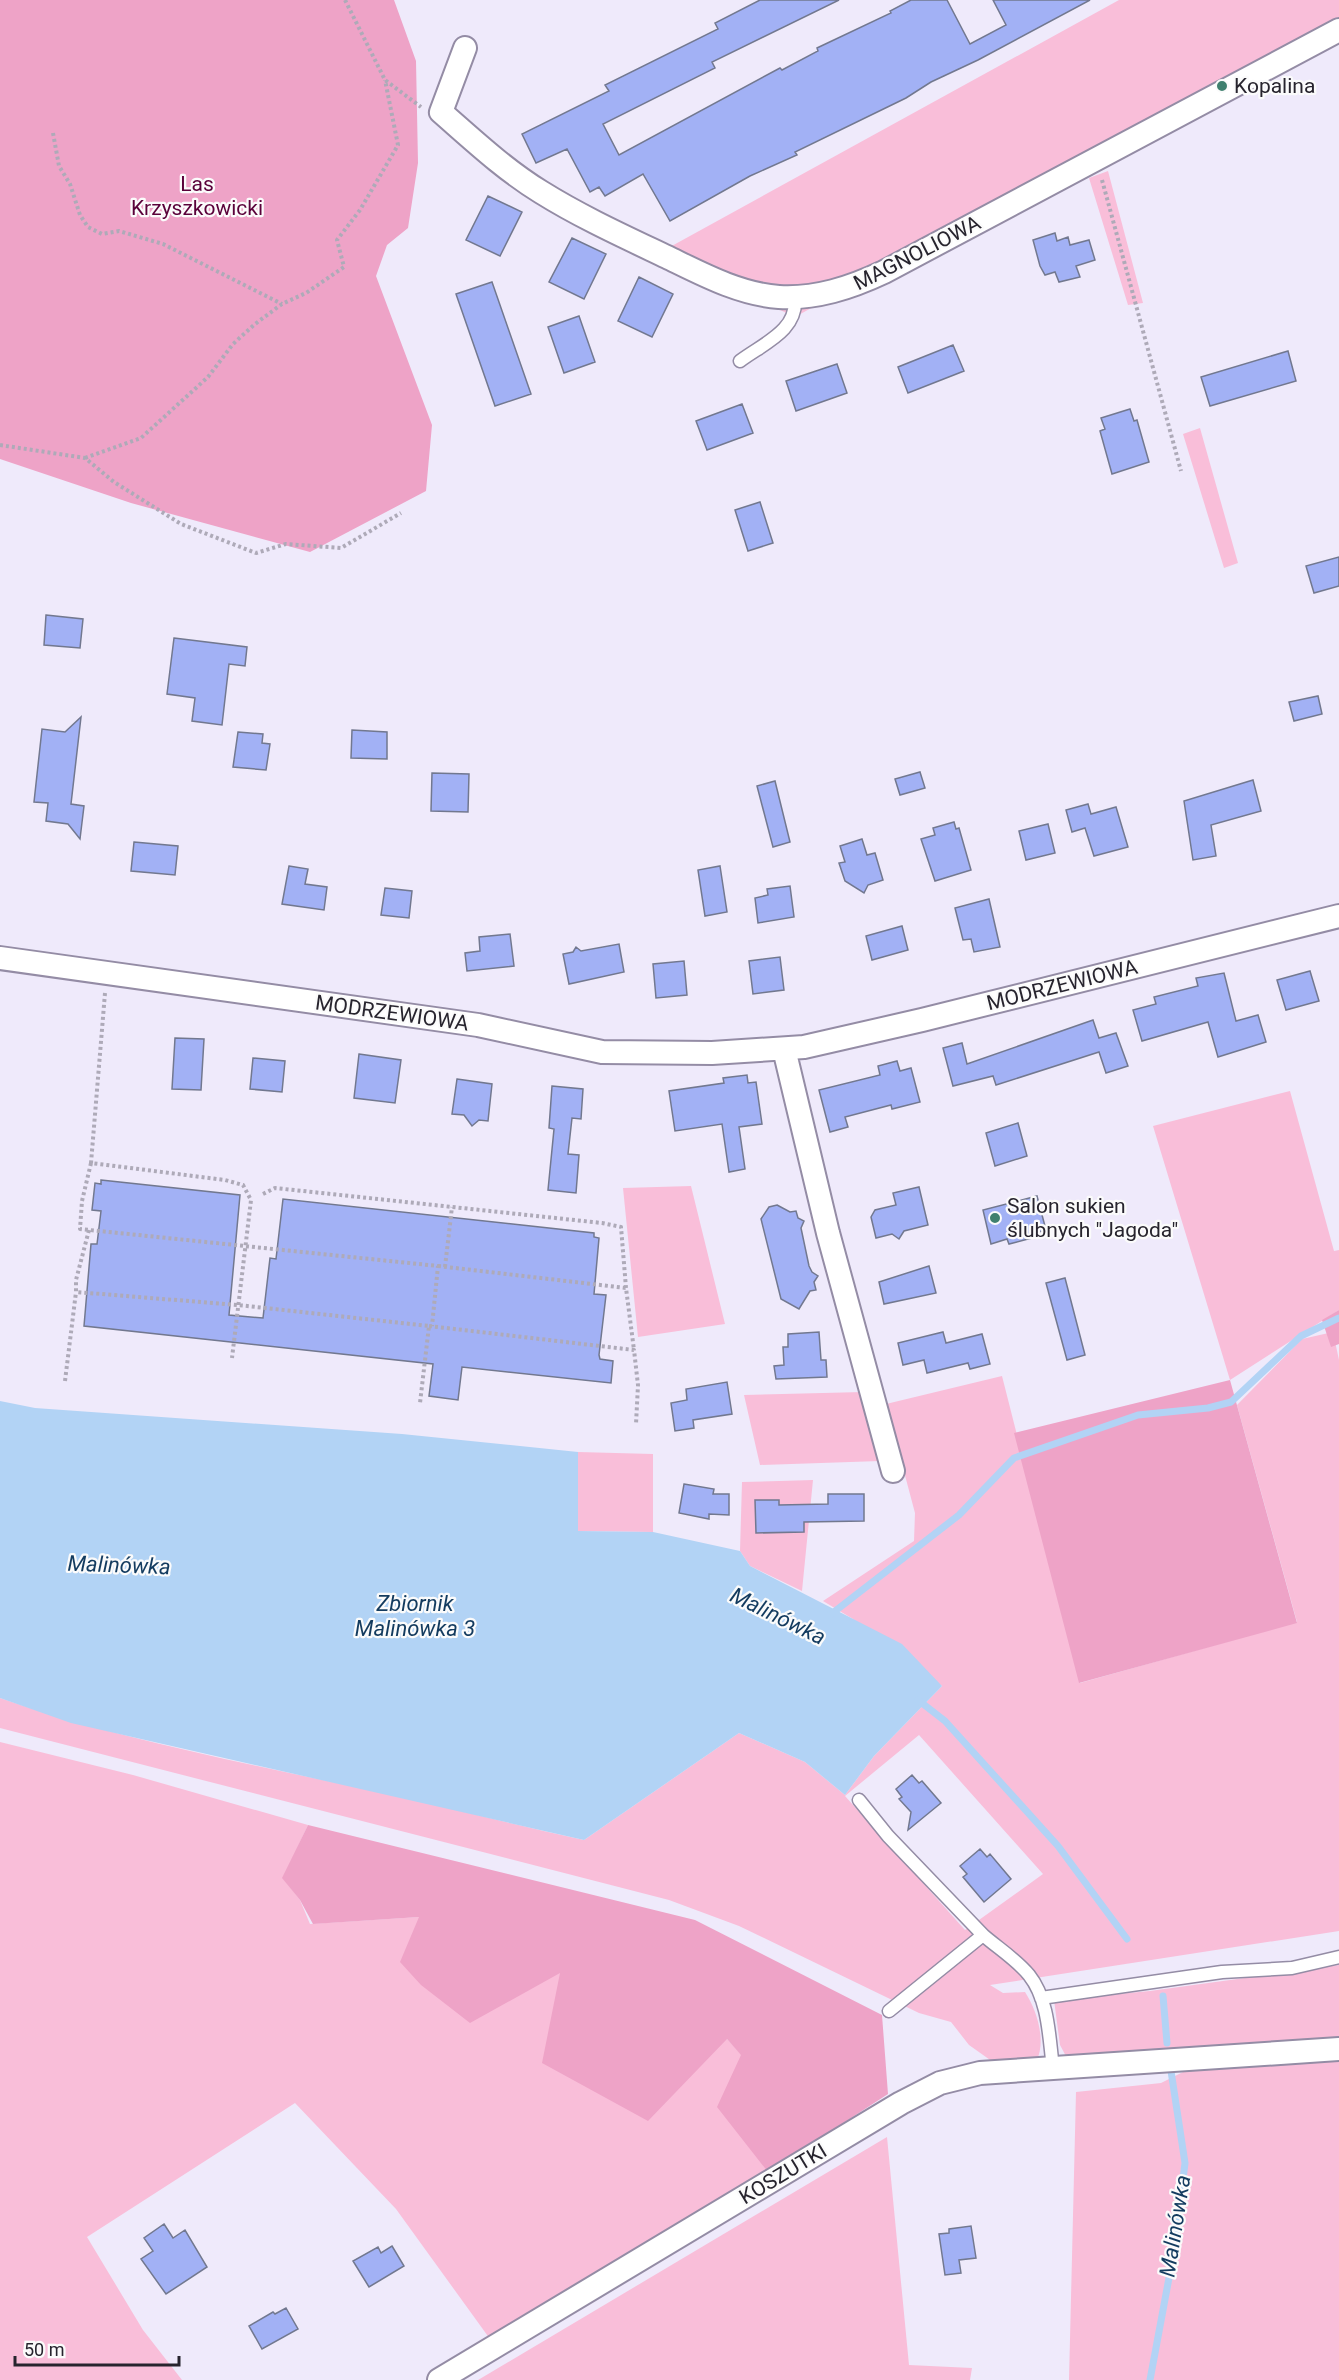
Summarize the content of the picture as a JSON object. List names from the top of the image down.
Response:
{
  "streets": {
    "street": ["MAGNOLIOWA", "MODRZEWIOWA", "KOSZUTKI"]
  },
  "water": ["Malinówka", "Zbiornik Malinówka 3"],
  "parks": ["Las Krzyszkowicki"],
  "places": ["Kopalina", "Salon sukien ślubnych \"Jagoda\""],
  "scale_bar": "50 m"
}
